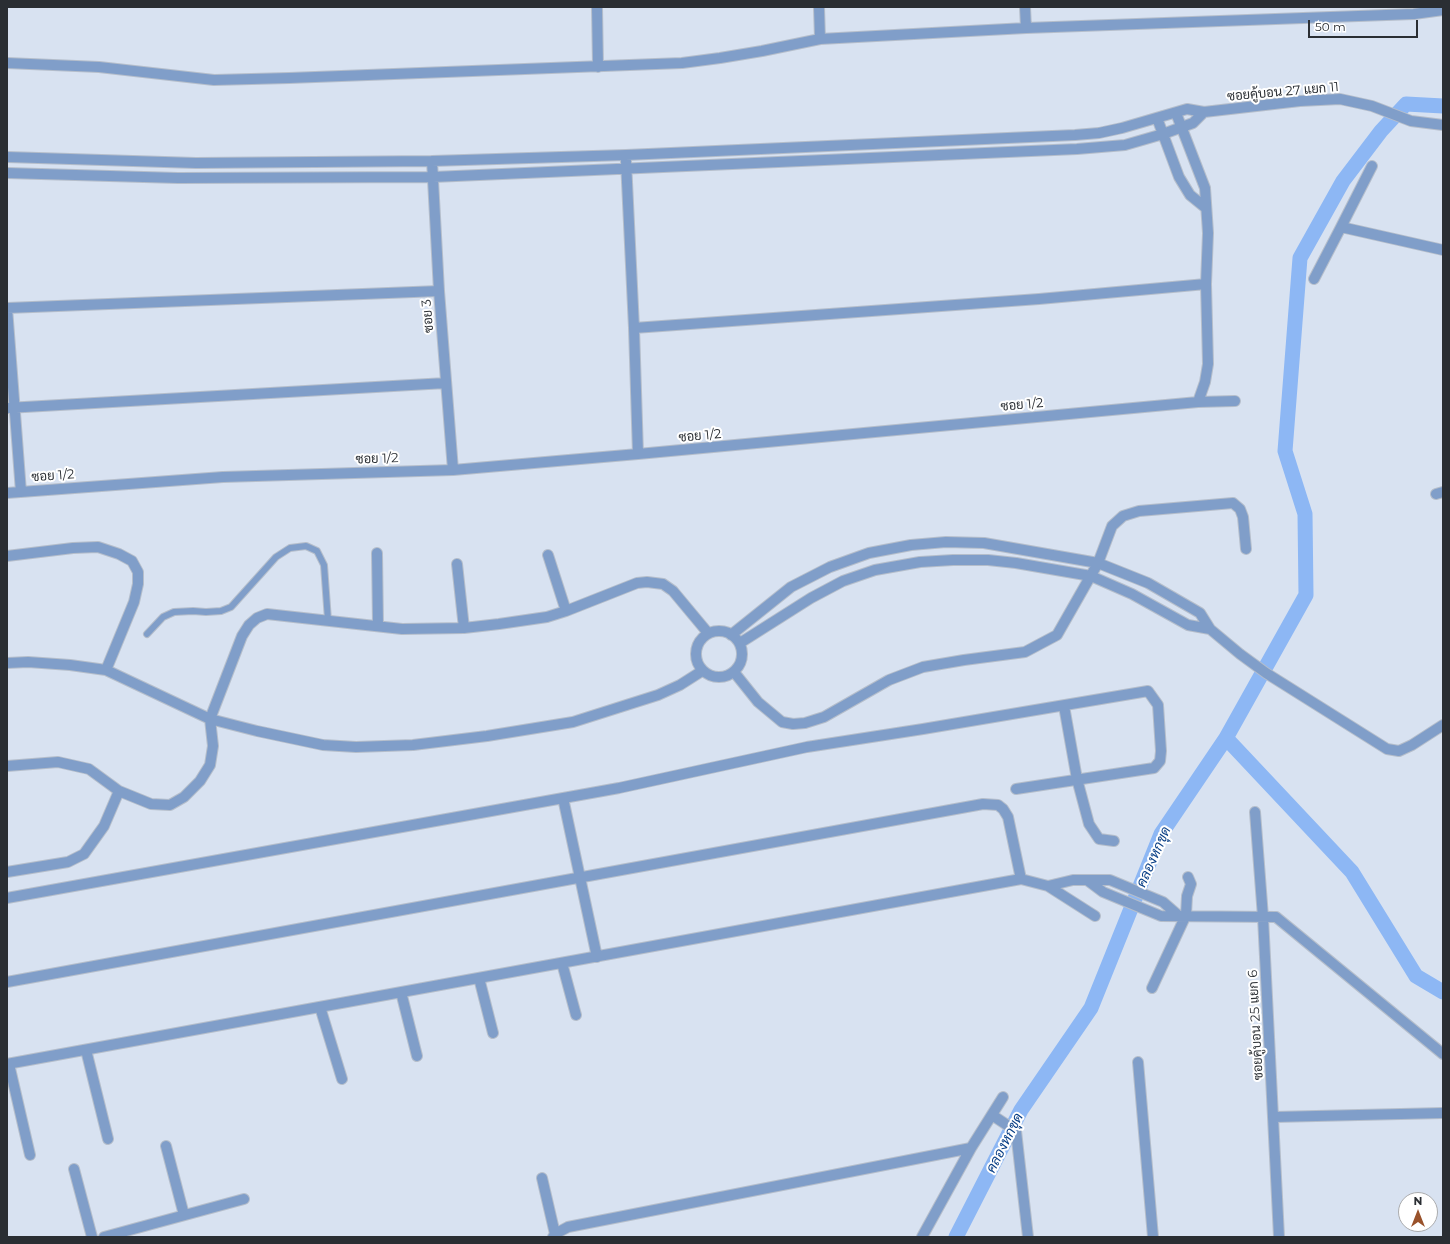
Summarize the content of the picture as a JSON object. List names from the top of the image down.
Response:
{
  "streets": {
    "street": [
      "ซอยคู้บอน 27 แยก 11",
      "ซอย 3",
      "ซอย 1/2",
      "ซอยคู้บอน 25 แยก 6"
    ]
  },
  "crossings": [
    ["ซอยคู้บอน 27 แยก 11", "ซอย 3"],
    ["ซอย 3", "ซอย 1/2"]
  ],
  "water": ["คลองหกขุด"],
  "scale_bar": "50 m",
  "north": "top"
}
